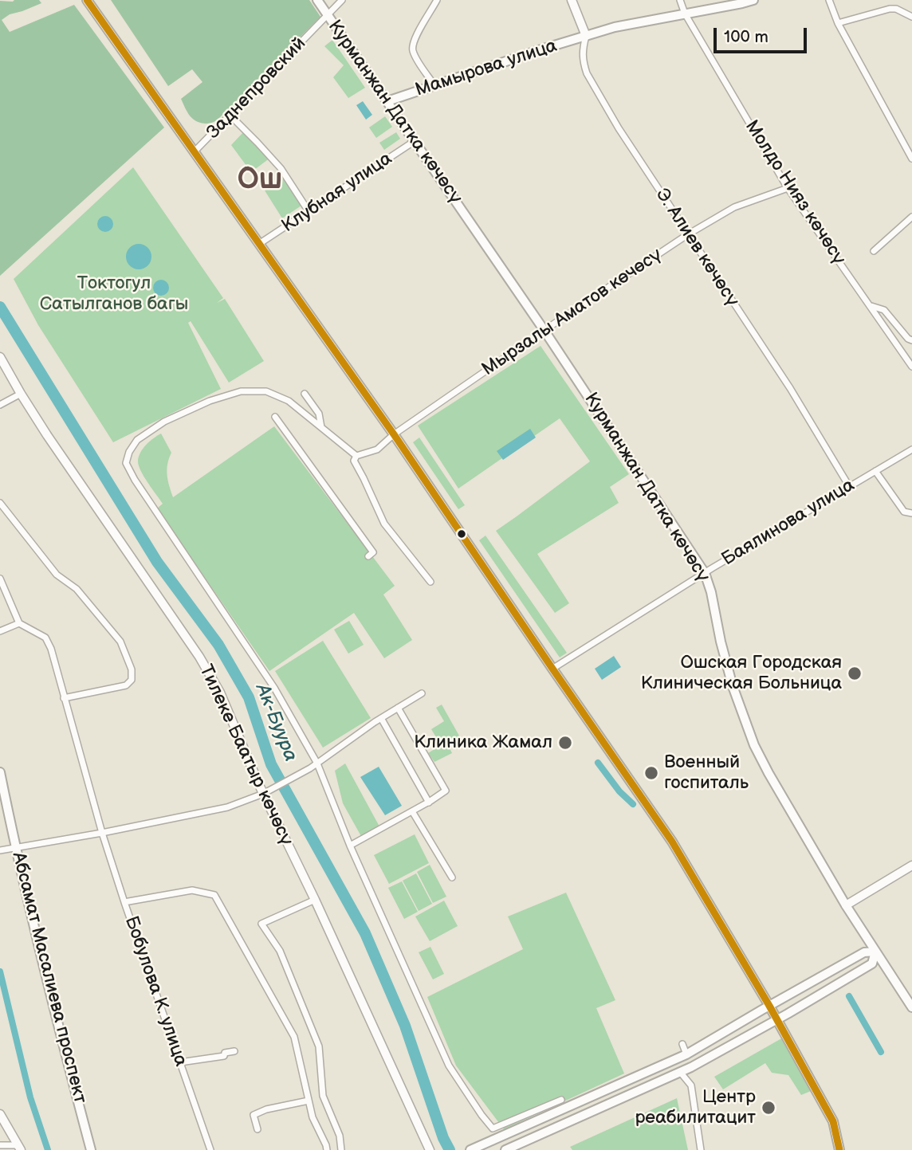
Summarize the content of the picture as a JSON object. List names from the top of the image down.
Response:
{
  "streets": {
    "main road": ["Мамырова улица", "Курманжан Датка көчөсү", "Абсамат Масалиева проспект"],
    "street": [
      "Заднепровский",
      "Клубная улица",
      "Молдо Нияз көчөсү",
      "Э. Алиев көчөсү",
      "Мырзалы Аматов көчөсү",
      "Баялинова улица",
      "Тилеке Баатыр көчөсү",
      "Бобулова К. улица"
    ]
  },
  "crossings": [
    ["Мамырова улица", "Курманжан Датка көчөсү"],
    ["Мамырова улица", "Молдо Нияз көчөсү"],
    ["Мамырова улица", "Э. Алиев көчөсү"],
    ["Заднепровский", "Курманжан Датка көчөсү"],
    ["Курманжан Датка көчөсү", "Клубная улица"],
    ["Курманжан Датка көчөсү", "Мырзалы Аматов көчөсү"],
    ["Курманжан Датка көчөсү", "Баялинова улица"],
    ["Молдо Нияз көчөсү", "Мырзалы Аматов көчөсү"],
    ["Э. Алиев көчөсү", "Мырзалы Аматов көчөсү"],
    ["Э. Алиев көчөсү", "Баялинова улица"]
  ],
  "districts": ["Ош"],
  "water": ["Ак-Буура"],
  "parks": ["Токтогул Сатылганов багы"],
  "places": [
    "Ошская Городская Клиническая Больница",
    "Клиника Жамал",
    "Военный госпиталь",
    "Центр реабилитацит"
  ],
  "scale_bar": "100 m"
}
